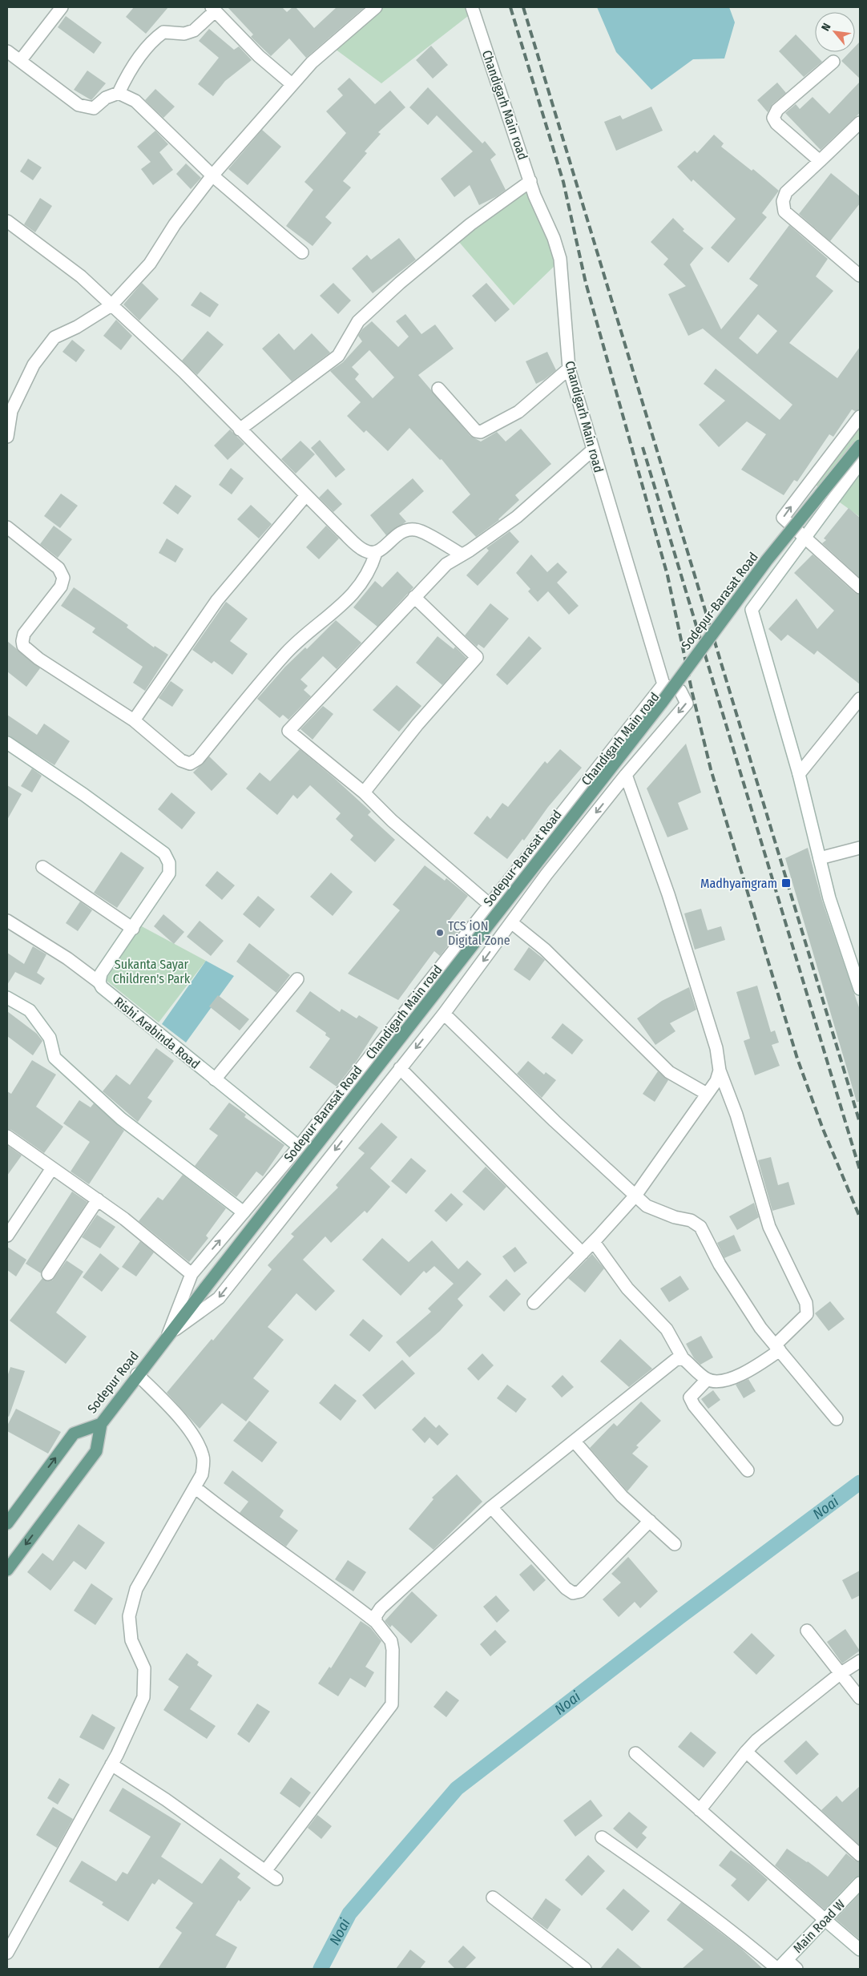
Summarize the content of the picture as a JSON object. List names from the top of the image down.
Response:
{
  "streets": {
    "main road": ["Sodepur-Barasat Road", "Sodepur Road"],
    "street": ["Chandigarh Main road", "Rishi Arabinda Road", "Main Road W"]
  },
  "crossings": [
    ["Chandigarh Main road", "Rishi Arabinda Road"],
    ["Chandigarh Main road", "Sodepur Road"],
    ["Sodepur-Barasat Road", "Sodepur Road"]
  ],
  "water": ["Noai"],
  "parks": ["Sukanta Sayar Children's Park"],
  "places": {
    "transit": ["Madhyamgram"],
    "other": ["TCS iON Digital Zone"]
  },
  "north": "top left"
}
